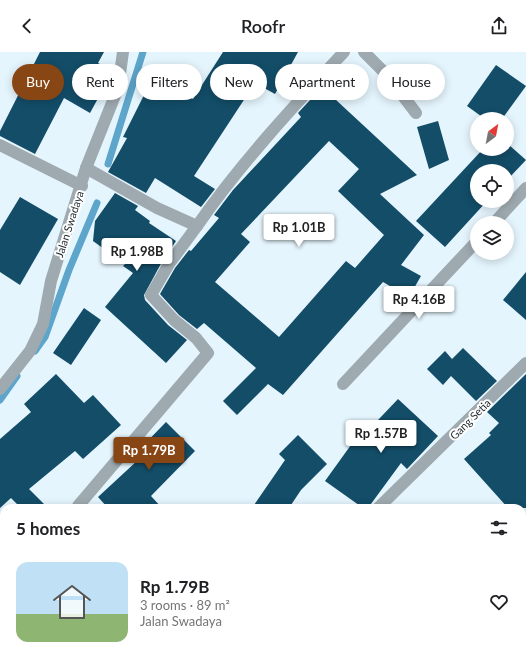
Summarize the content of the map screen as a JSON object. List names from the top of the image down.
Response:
{
  "streets": {
    "street": ["Jalan Swadaya", "Gang Setia"]
  },
  "north": "top right",
  "page": {
    "header": "Roofr",
    "chip": [
      "Buy",
      "Rent",
      "Filters",
      "New",
      "Apartment",
      "House"
    ],
    "price": [
      "Rp 1.01B",
      "Rp 1.98B",
      "Rp 4.16B",
      "Rp 1.57B",
      "Rp 1.79B"
    ],
    "heading": "5 homes",
    "list": [
      {
        "name": "Rp 1.79B",
        "note": "3 rooms · 89 m² · Jalan Swadaya"
      }
    ]
  }
}
